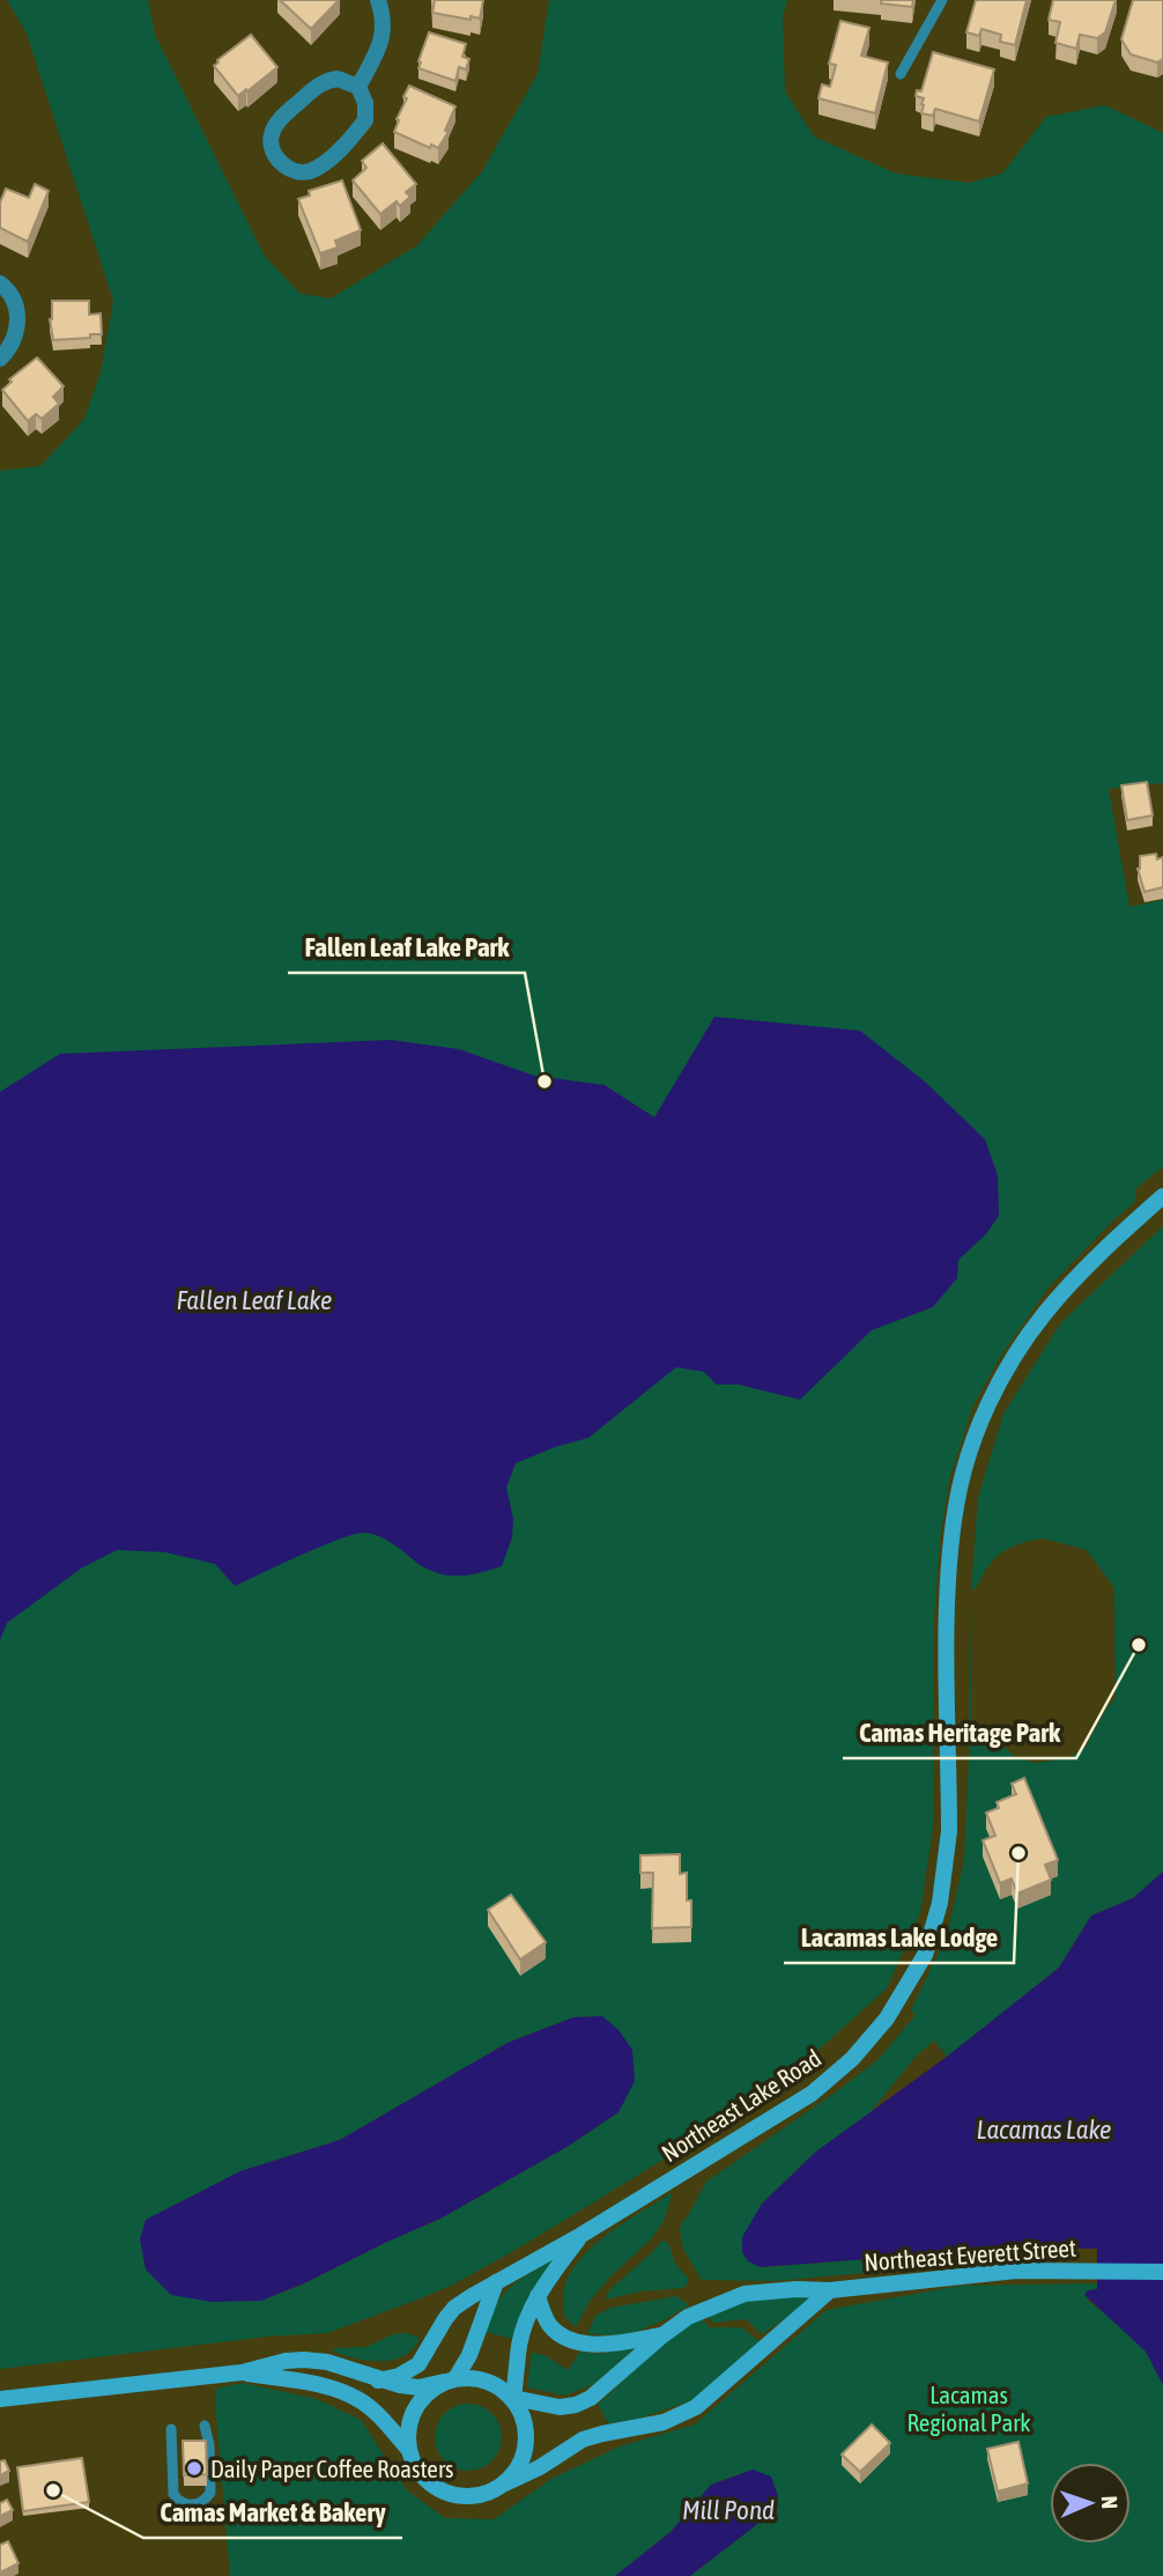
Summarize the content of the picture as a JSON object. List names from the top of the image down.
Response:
{
  "streets": {
    "main road": ["Northeast Lake Road", "Northeast Everett Street"]
  },
  "crossings": [
    ["Northeast Lake Road", "Northeast Everett Street"]
  ],
  "water": ["Fallen Leaf Lake", "Lacamas Lake", "Mill Pond"],
  "parks": ["Lacamas Regional Park"],
  "places": [
    "Fallen Leaf Lake Park",
    "Camas Heritage Park",
    "Lacamas Lake Lodge",
    "Daily Paper Coffee Roasters",
    "Camas Market & Bakery"
  ],
  "north": "right"
}
